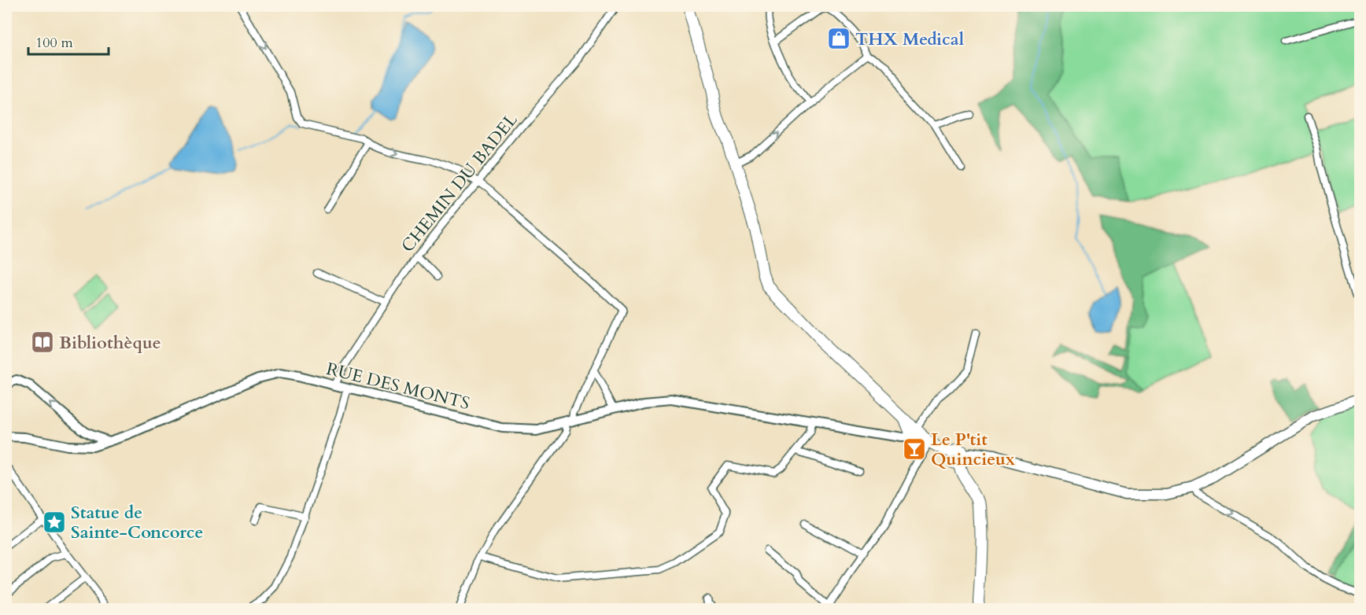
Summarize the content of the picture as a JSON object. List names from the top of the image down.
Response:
{
  "streets": {
    "street": ["CHEMIN DU BADEL", "RUE DES MONTS"]
  },
  "crossings": [
    ["CHEMIN DU BADEL", "RUE DES MONTS"]
  ],
  "places": {
    "shop": ["THX Medical"],
    "library": ["Bibliothèque"],
    "bar": ["Le P'tit Quincieux"],
    "place": ["Statue de Sainte-Concorce"]
  },
  "scale_bar": "100 m"
}
